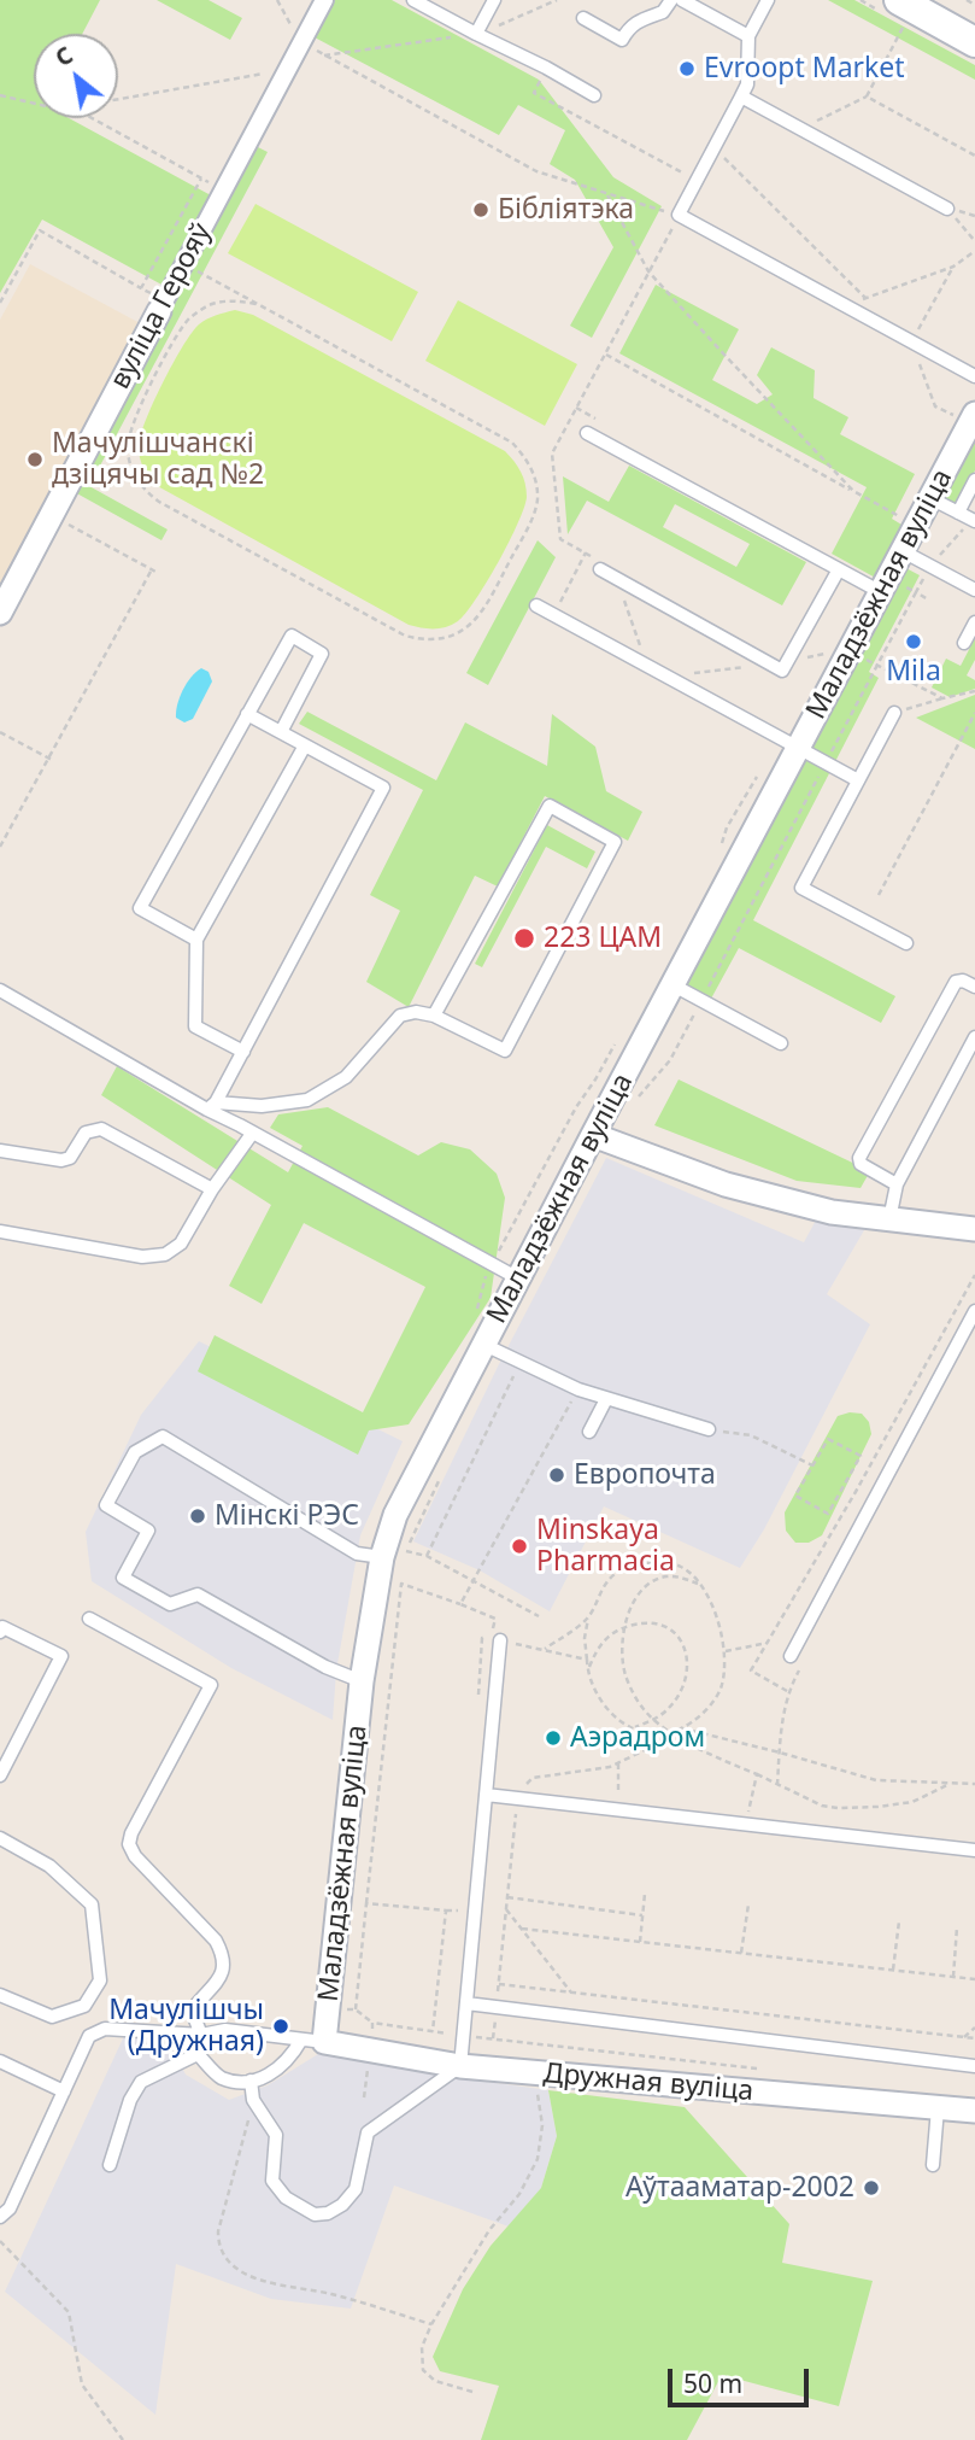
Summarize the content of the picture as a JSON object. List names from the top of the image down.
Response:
{
  "streets": {
    "street": ["вуліца Герояў", "Маладзёжная вуліца", "Дружная вуліца"]
  },
  "crossings": [
    ["Маладзёжная вуліца", "Дружная вуліца"]
  ],
  "places": [
    "Evroopt Market",
    "Бібліятэка",
    "Мачулішчанскі дзіцячы сад №2",
    "Mila",
    "223 ЦAM",
    "Европочта",
    "Мінскі РЭС",
    "Minskaya Pharmacia",
    "Аэрадром",
    "Мачулішчы (Дружная)",
    "Аўтааматар-2002"
  ],
  "scale_bar": "50 m",
  "north": "top left"
}
